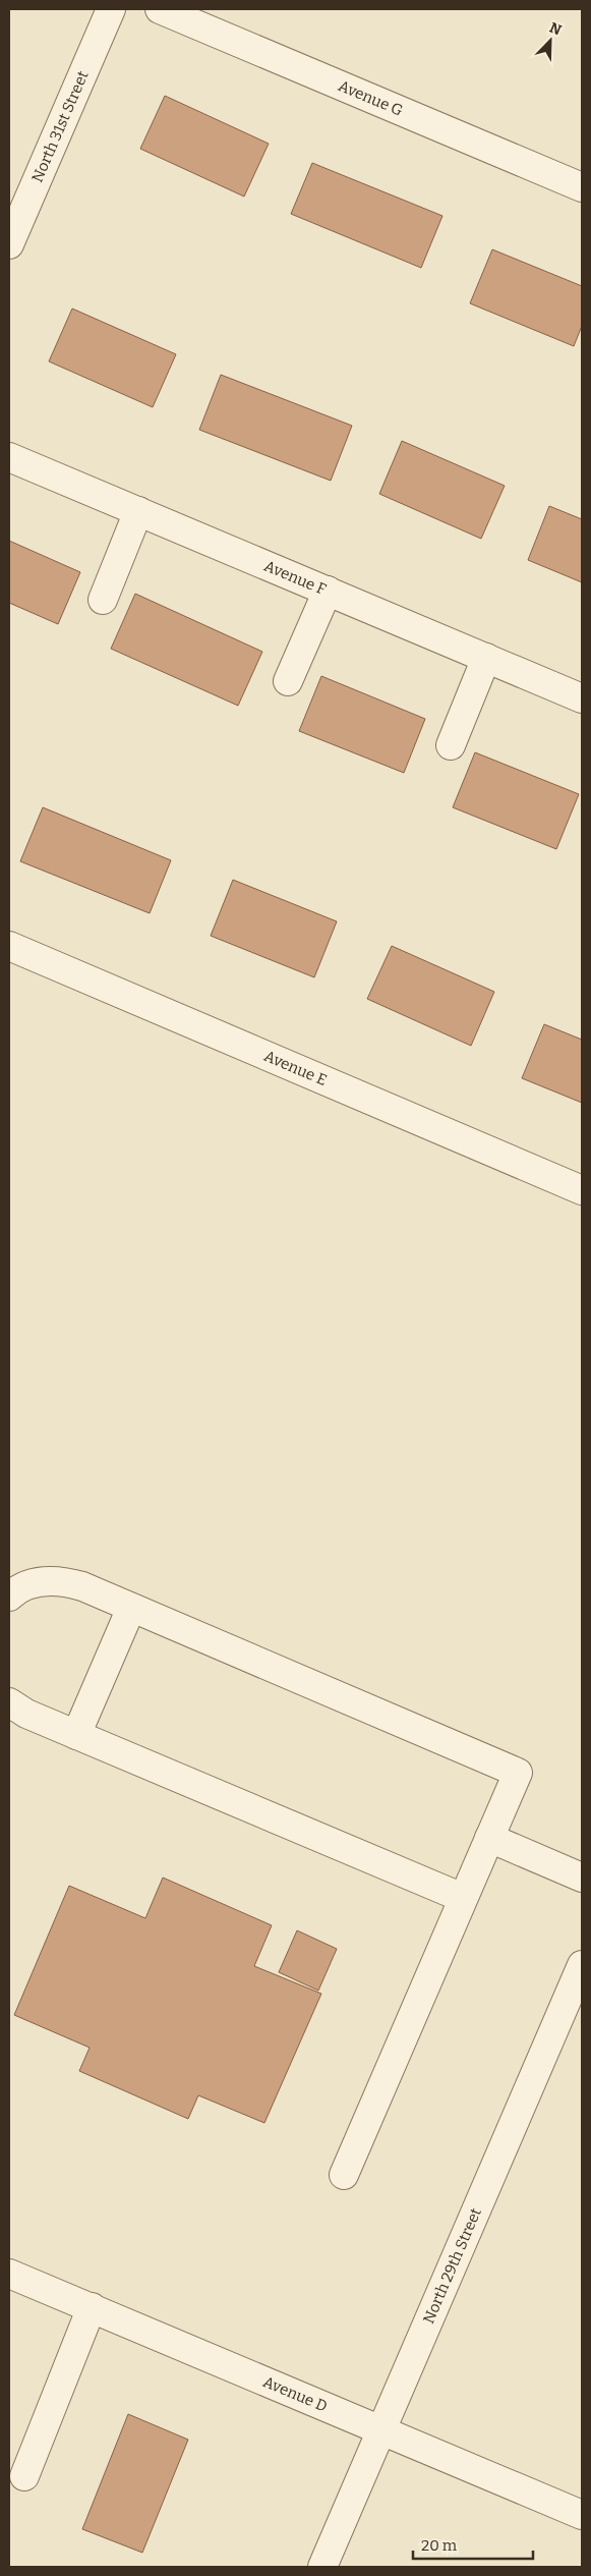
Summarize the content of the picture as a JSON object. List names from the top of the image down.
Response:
{
  "streets": {
    "street": [
      "Avenue G",
      "North 31st Street",
      "Avenue F",
      "Avenue E",
      "North 29th Street",
      "Avenue D"
    ]
  },
  "crossings": [
    ["North 29th Street", "Avenue D"]
  ],
  "scale_bar": "20 m",
  "north": "top right"
}
